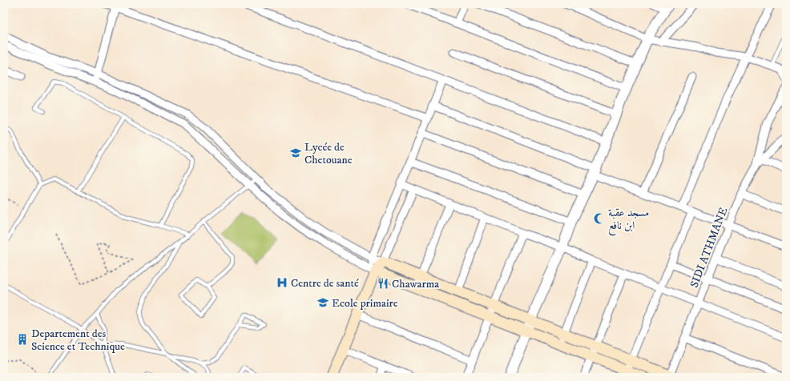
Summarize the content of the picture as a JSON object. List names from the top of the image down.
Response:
{
  "streets": {
    "street": ["SIDI ATHMANE"]
  },
  "places": {
    "school or university": ["Lycée de Chetouane", "Ecole primaire"],
    "mosque": ["مسجد عقبة ابن نافع"],
    "hospital": ["Centre de santé"],
    "restaurant": ["Chawarma"],
    "building": ["Departement des Science et Technique"]
  }
}
